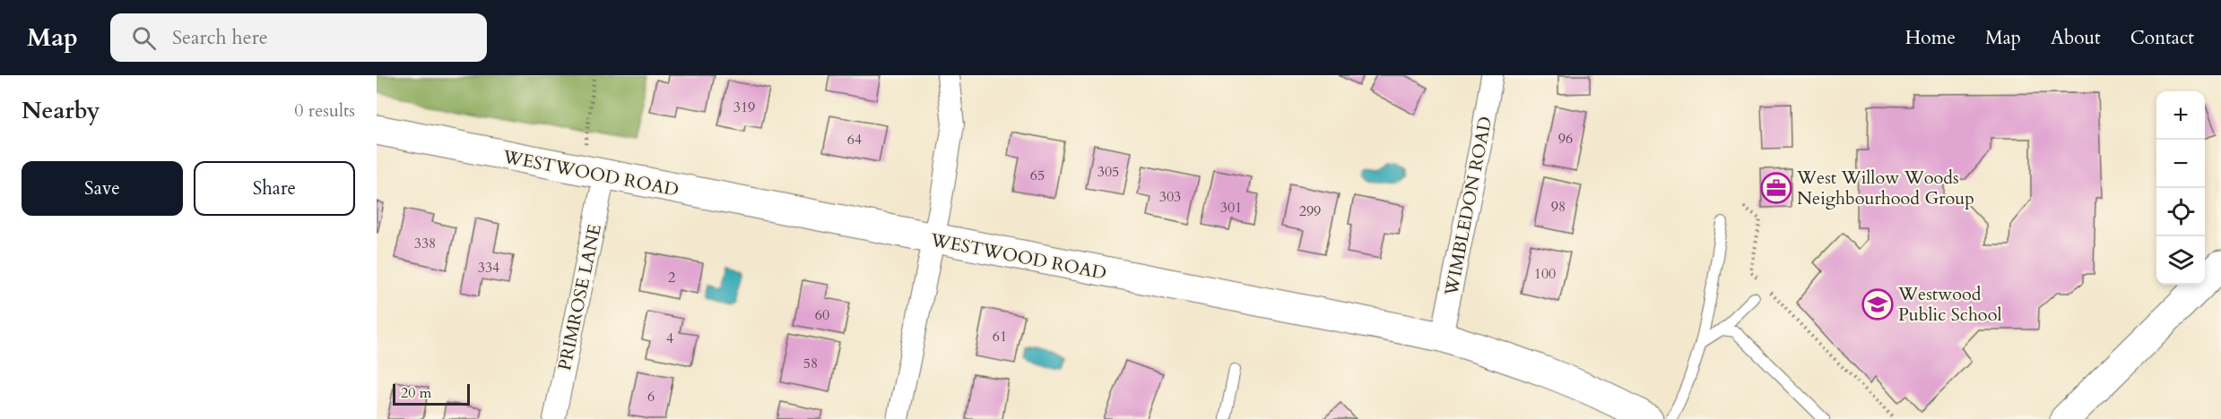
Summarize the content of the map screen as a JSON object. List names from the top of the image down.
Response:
{
  "streets": {
    "street": ["WESTWOOD ROAD", "WIMBLEDON ROAD", "PRIMROSE LANE"]
  },
  "crossings": [
    ["WESTWOOD ROAD", "WIMBLEDON ROAD"],
    ["WESTWOOD ROAD", "PRIMROSE LANE"]
  ],
  "places": {
    "office": ["West Willow Woods Neighbourhood Group"],
    "school or university": ["Westwood Public School"]
  },
  "house_numbers": [
    "319",
    "96",
    "64",
    "305",
    "65",
    "303",
    "98",
    "301",
    "299",
    "338",
    "334",
    "100",
    "2",
    "60",
    "61",
    "4",
    "58",
    "6"
  ],
  "scale_bar": "20 m",
  "page": {
    "header": "Map",
    "search": "Search here",
    "nav": [
      "Home",
      "Map",
      "About",
      "Contact"
    ],
    "heading": ["Nearby", "0 results"],
    "map_buttons": ["+", "−"],
    "buttons": ["Save", "Share"],
    "scale": "20 m"
  }
}
